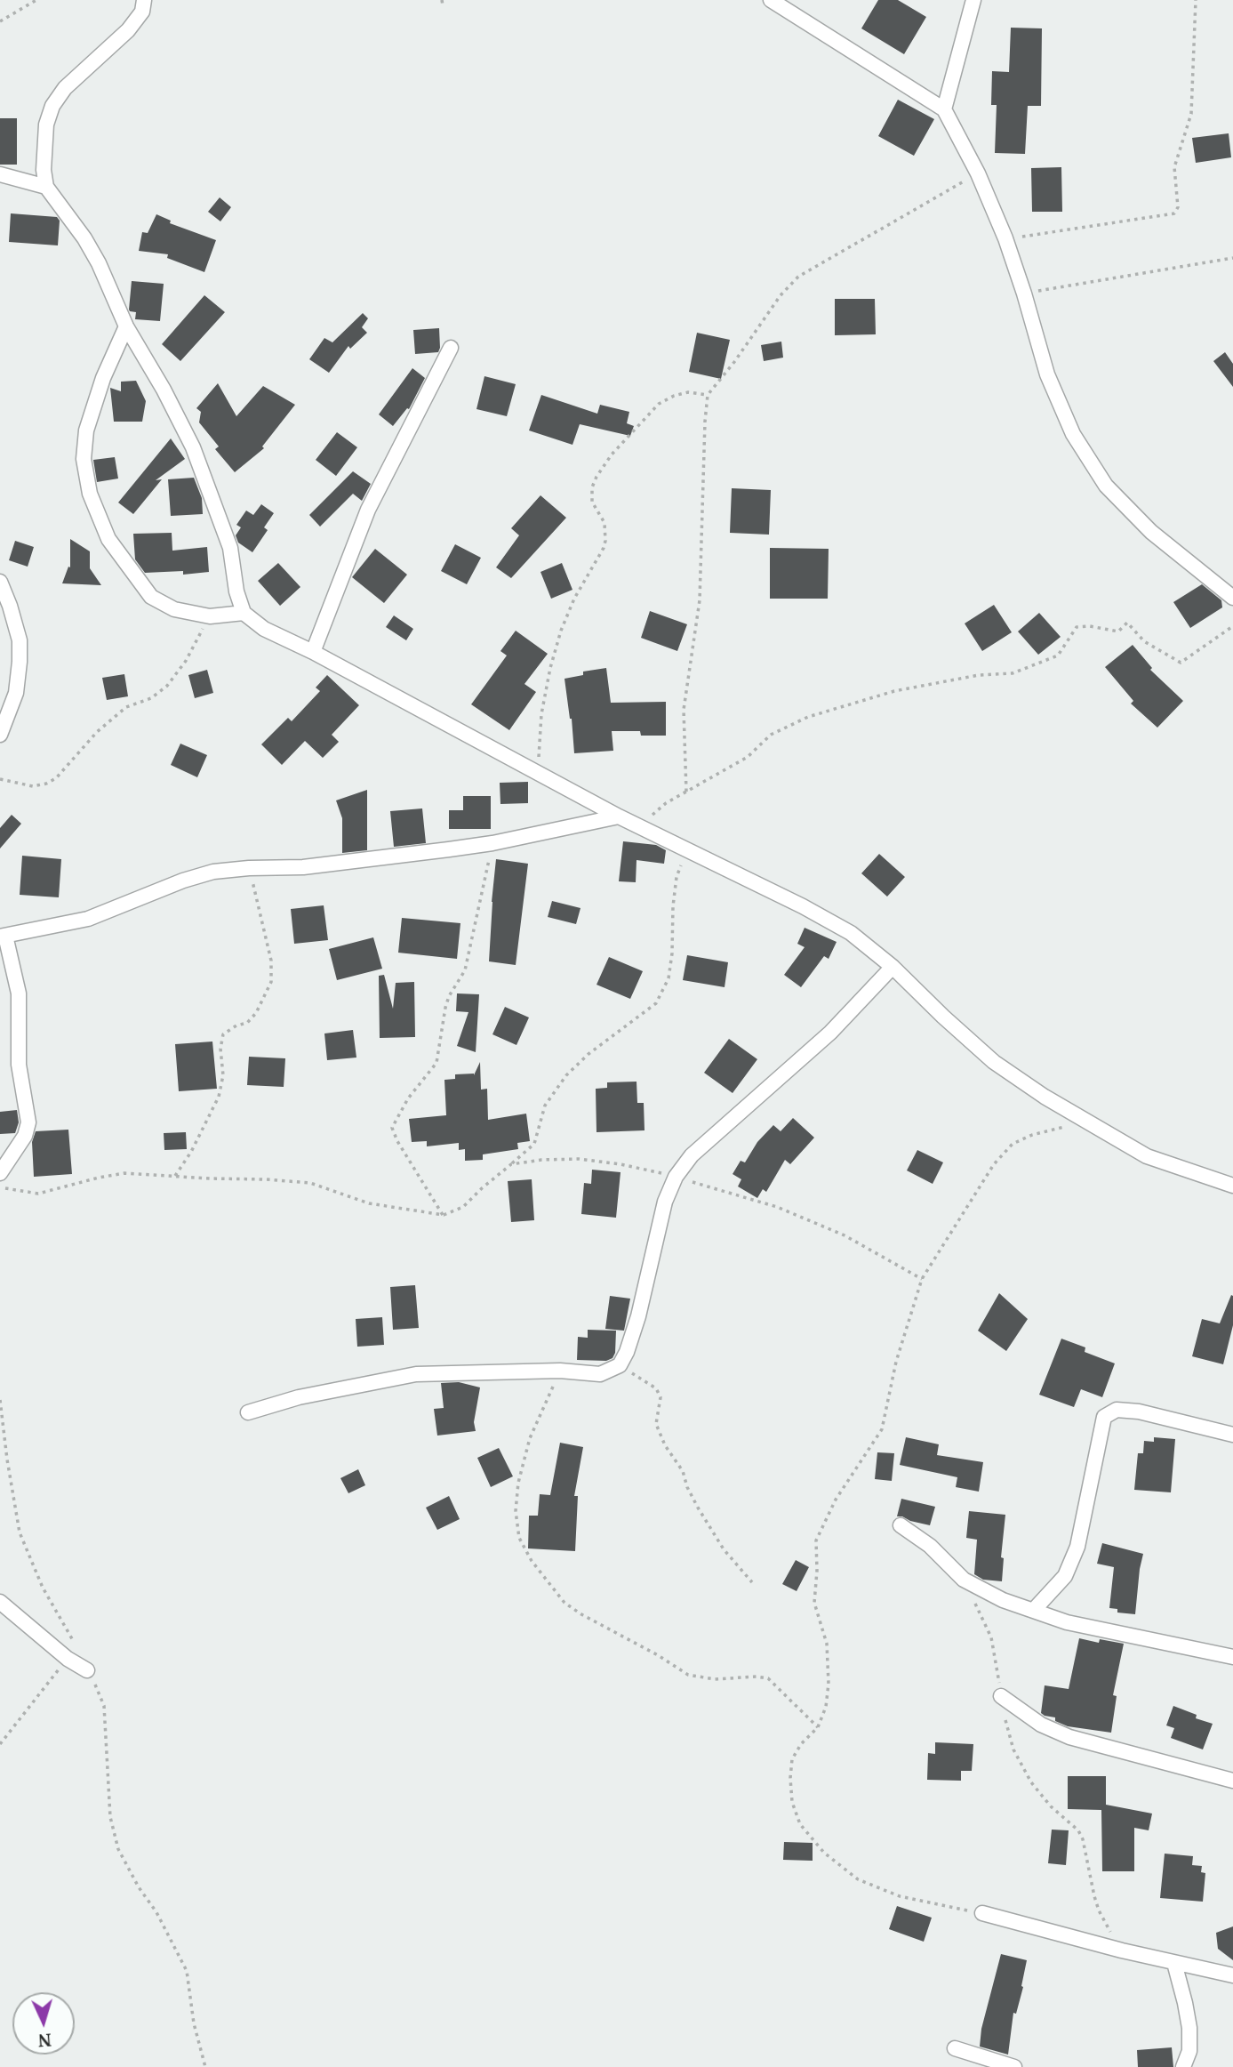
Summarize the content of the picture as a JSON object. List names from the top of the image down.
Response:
{
  "north": "bottom"
}
